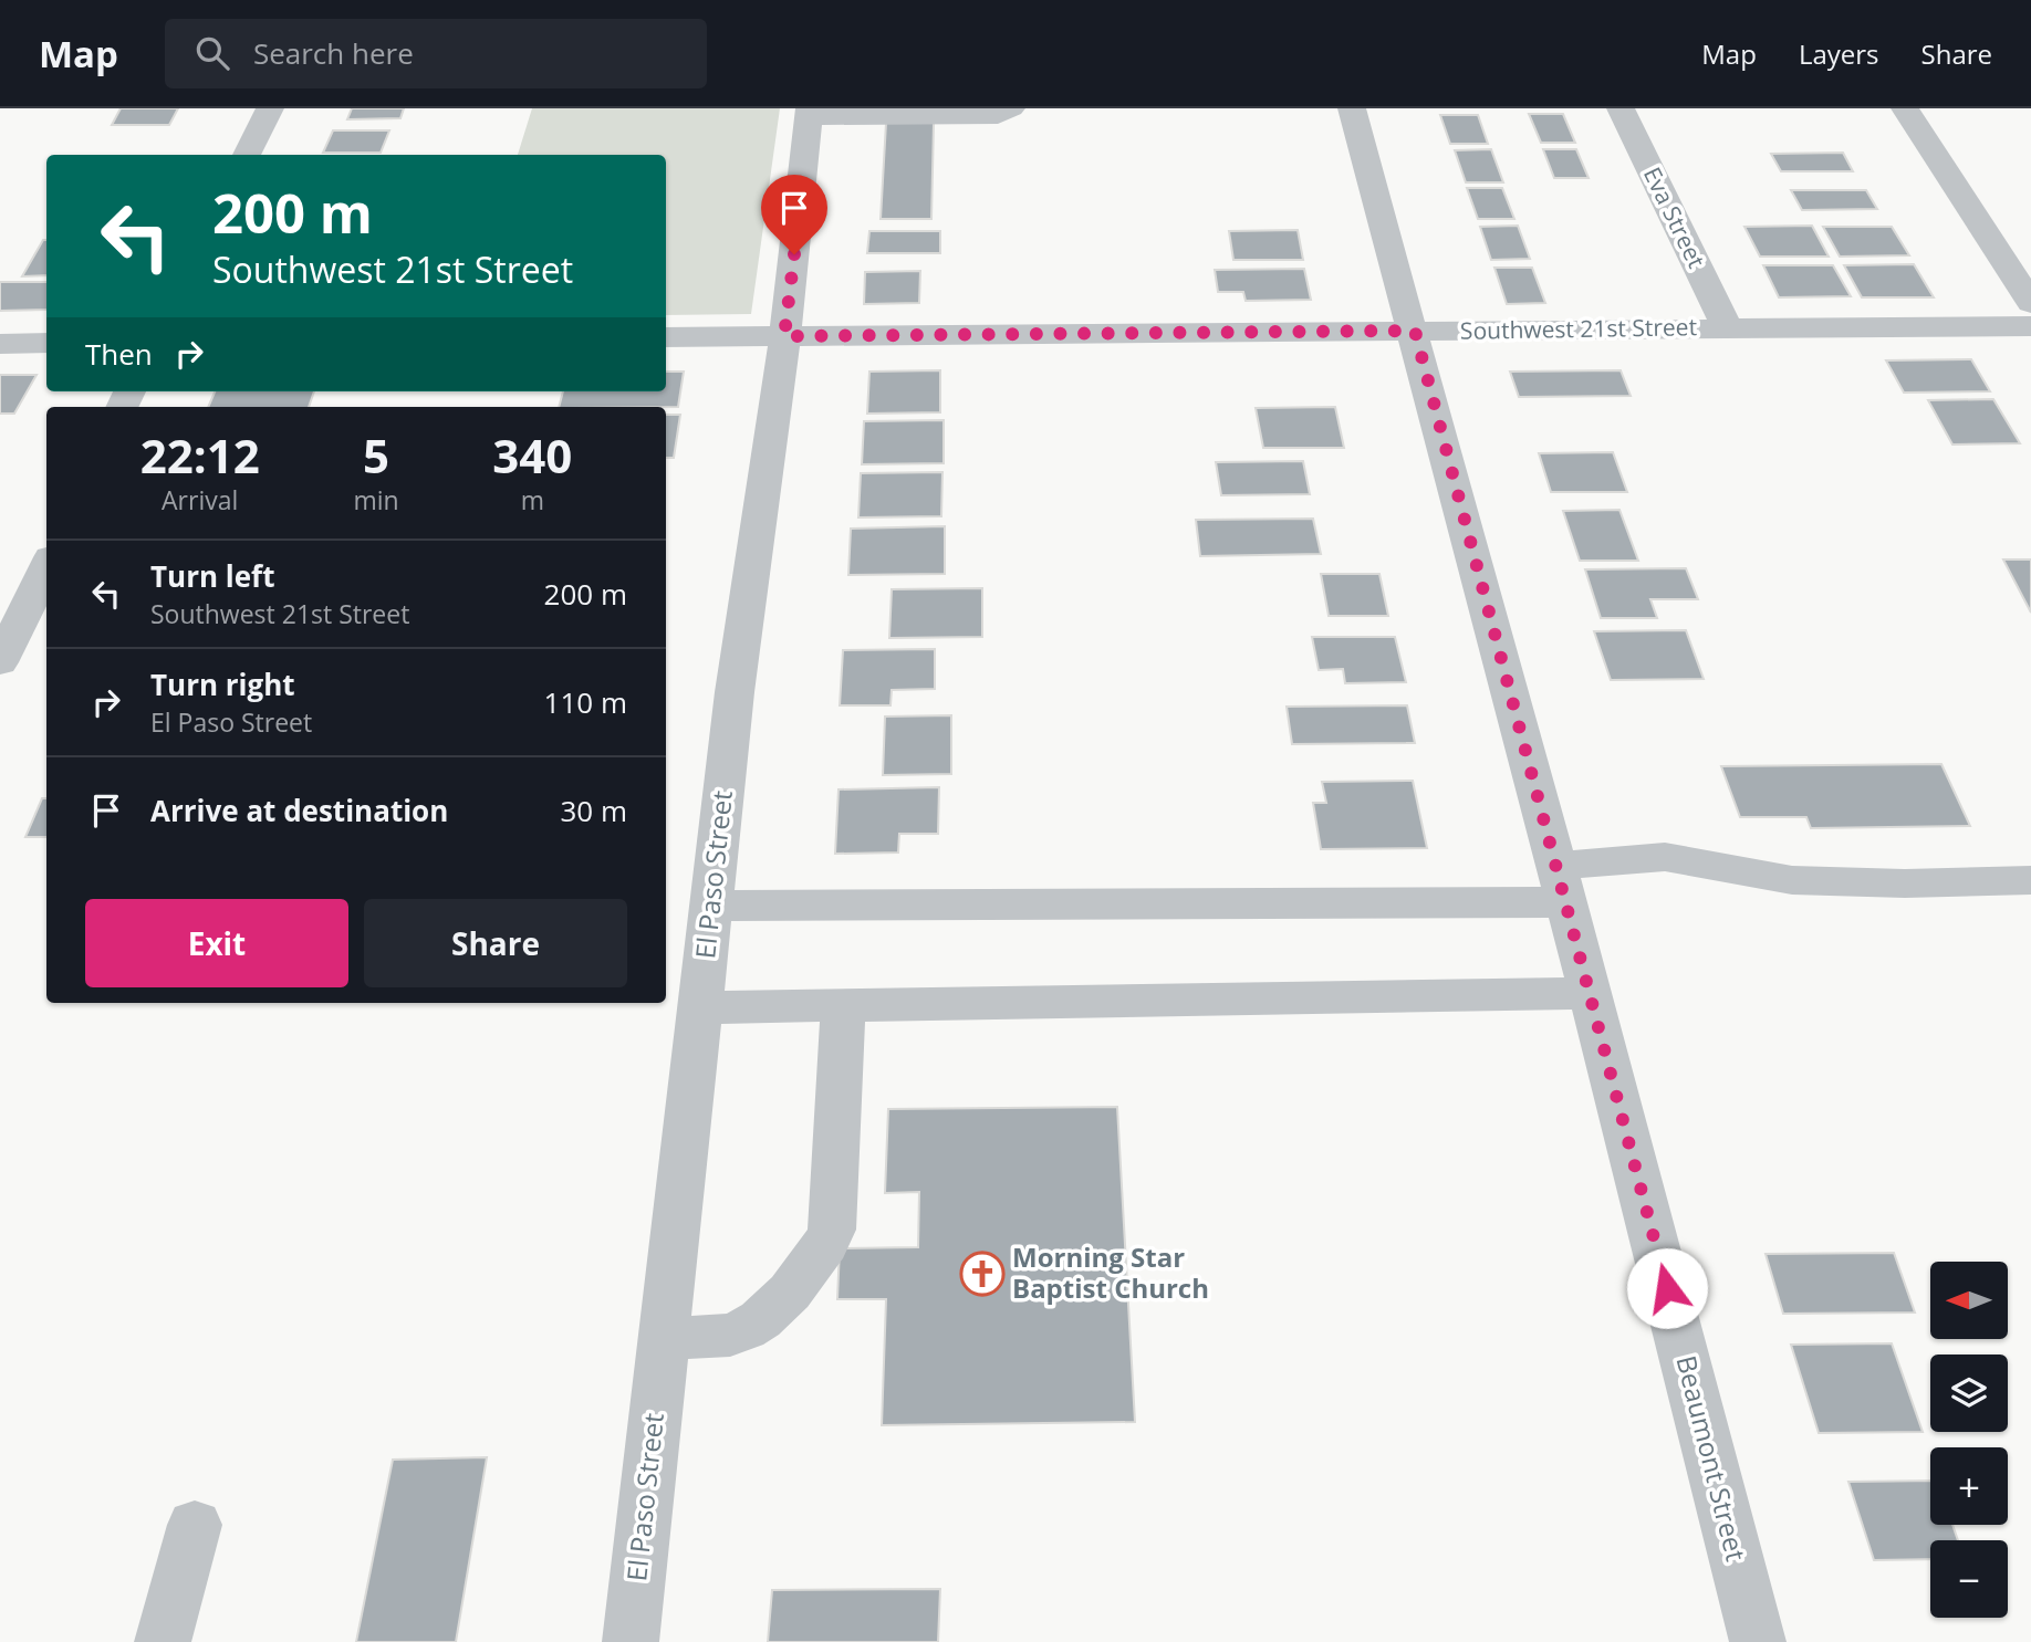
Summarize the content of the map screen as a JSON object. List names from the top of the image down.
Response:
{
  "streets": {
    "street": [
      "Eva Street",
      "Southwest 21st Street",
      "El Paso Street",
      "Beaumont Street"
    ]
  },
  "crossings": [
    ["Eva Street", "Southwest 21st Street"],
    ["Southwest 21st Street", "El Paso Street"],
    ["Southwest 21st Street", "Beaumont Street"]
  ],
  "places": {
    "church": ["Morning Star Baptist Church"]
  },
  "north": "left",
  "page": {
    "header": "Map",
    "search": "Search here",
    "nav": ["Map", "Layers", "Share"],
    "turn": ["200 m", "Southwest 21st Street"],
    "then": "Then",
    "eta": [
      "22:12",
      "Arrival",
      "5",
      "min",
      "340",
      "m"
    ],
    "list": [
      {
        "name": "Turn left",
        "note": "Southwest 21st Street",
        "value": "200 m"
      },
      {
        "name": "Turn right",
        "note": "El Paso Street",
        "value": "110 m"
      },
      {
        "name": "Arrive at destination",
        "value": "30 m"
      }
    ],
    "buttons": ["Exit", "Share"],
    "map_buttons": ["+", "−"]
  }
}
